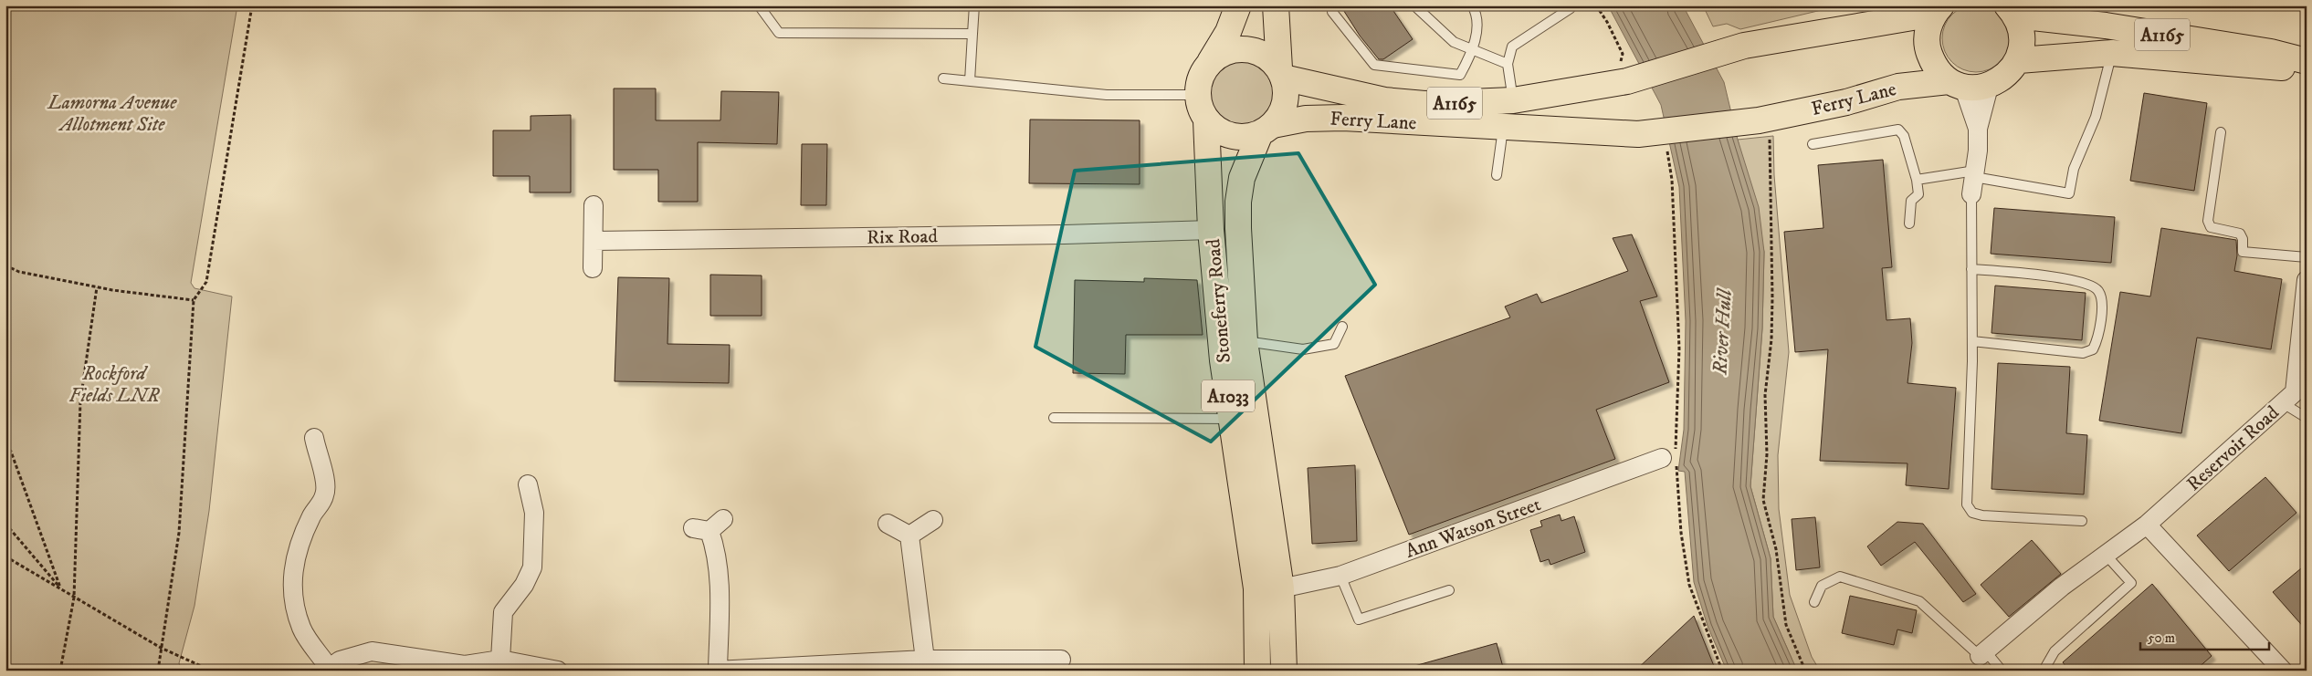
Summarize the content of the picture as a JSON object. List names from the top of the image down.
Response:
{
  "streets": {
    "main road": [
      "A1165",
      "Ferry Lane",
      "Stoneferry Road",
      "A1033"
    ],
    "street": ["Rix Road", "Reservoir Road", "Ann Watson Street"]
  },
  "crossings": [
    ["A1165", "Ferry Lane"],
    ["Ferry Lane", "Stoneferry Road"],
    ["Rix Road", "Stoneferry Road"],
    ["Stoneferry Road", "Ann Watson Street"]
  ],
  "water": ["River Hull"],
  "parks": ["Lamorna Avenue Allotment Site", "Rockford Fields LNR"],
  "scale_bar": "50 m"
}
